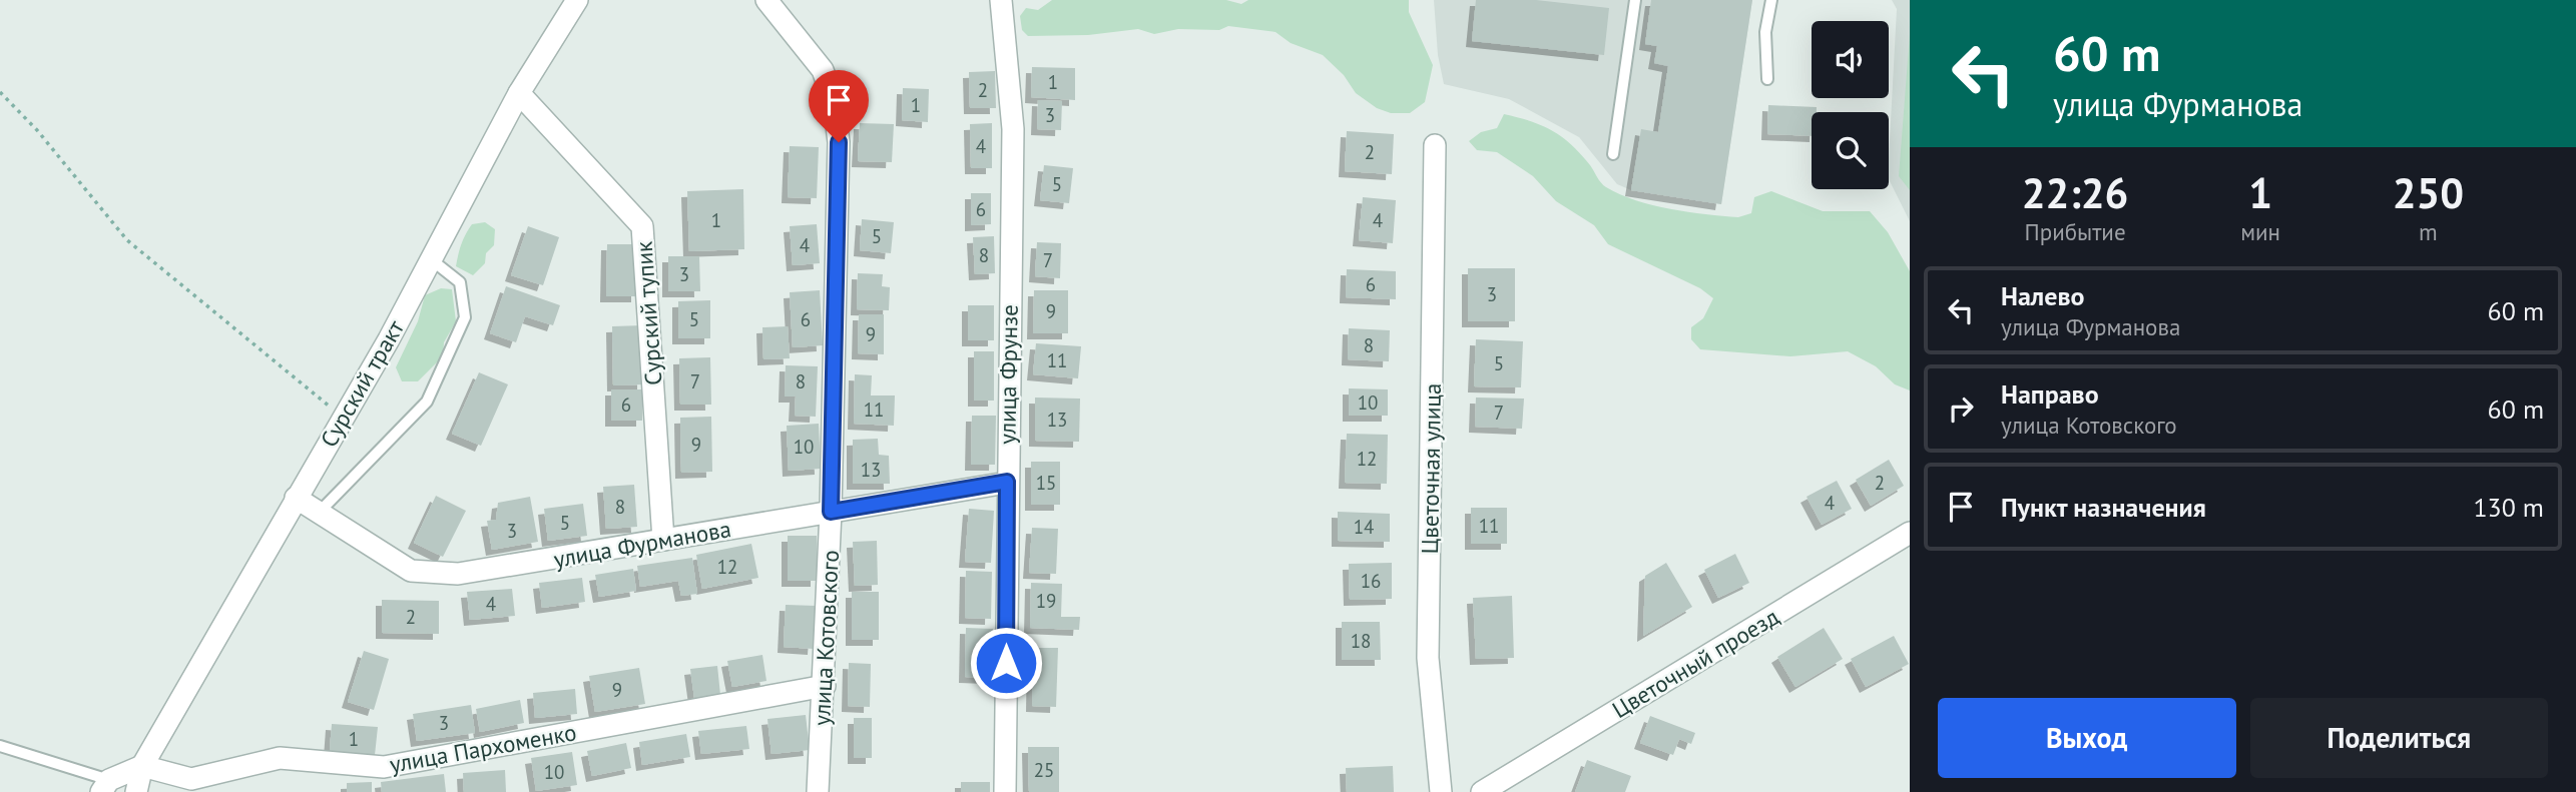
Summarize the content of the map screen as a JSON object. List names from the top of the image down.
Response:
{
  "streets": {
    "street": [
      "Сурский тупик",
      "улица Фрунзе",
      "Сурский тракт",
      "Цветочная улица",
      "улица Фурманова",
      "улица Котовского",
      "Цветочный проезд",
      "улица Пархоменко"
    ]
  },
  "crossings": [
    ["Сурский тупик", "Сурский тракт"],
    ["Сурский тупик", "улица Фурманова"],
    ["улица Фрунзе", "улица Фурманова"],
    ["Сурский тракт", "улица Фурманова"],
    ["Сурский тракт", "улица Пархоменко"],
    ["улица Фурманова", "улица Котовского"],
    ["улица Котовского", "улица Пархоменко"]
  ],
  "house_numbers": [
    "1",
    "2",
    "1",
    "3",
    "4",
    "2",
    "5",
    "6",
    "1",
    "4",
    "5",
    "4",
    "8",
    "7",
    "3",
    "6",
    "3",
    "9",
    "5",
    "6",
    "9",
    "8",
    "11",
    "5",
    "7",
    "8",
    "10",
    "6",
    "11",
    "7",
    "13",
    "9",
    "10",
    "12",
    "13",
    "15",
    "2",
    "4",
    "8",
    "5",
    "11",
    "14",
    "3",
    "12",
    "16",
    "19",
    "4",
    "2",
    "18",
    "9",
    "3",
    "1",
    "25",
    "10"
  ],
  "page": {
    "turn": ["60 m", "улица Фурманова"],
    "eta": [
      "22:26",
      "Прибытие",
      "1",
      "мин",
      "250",
      "m"
    ],
    "list": [
      {
        "name": "Налево",
        "note": "улица Фурманова",
        "value": "60 m"
      },
      {
        "name": "Направо",
        "note": "улица Котовского",
        "value": "60 m"
      },
      {
        "name": "Пункт назначения",
        "value": "130 m"
      }
    ],
    "buttons": ["Выход", "Поделиться"]
  }
}
